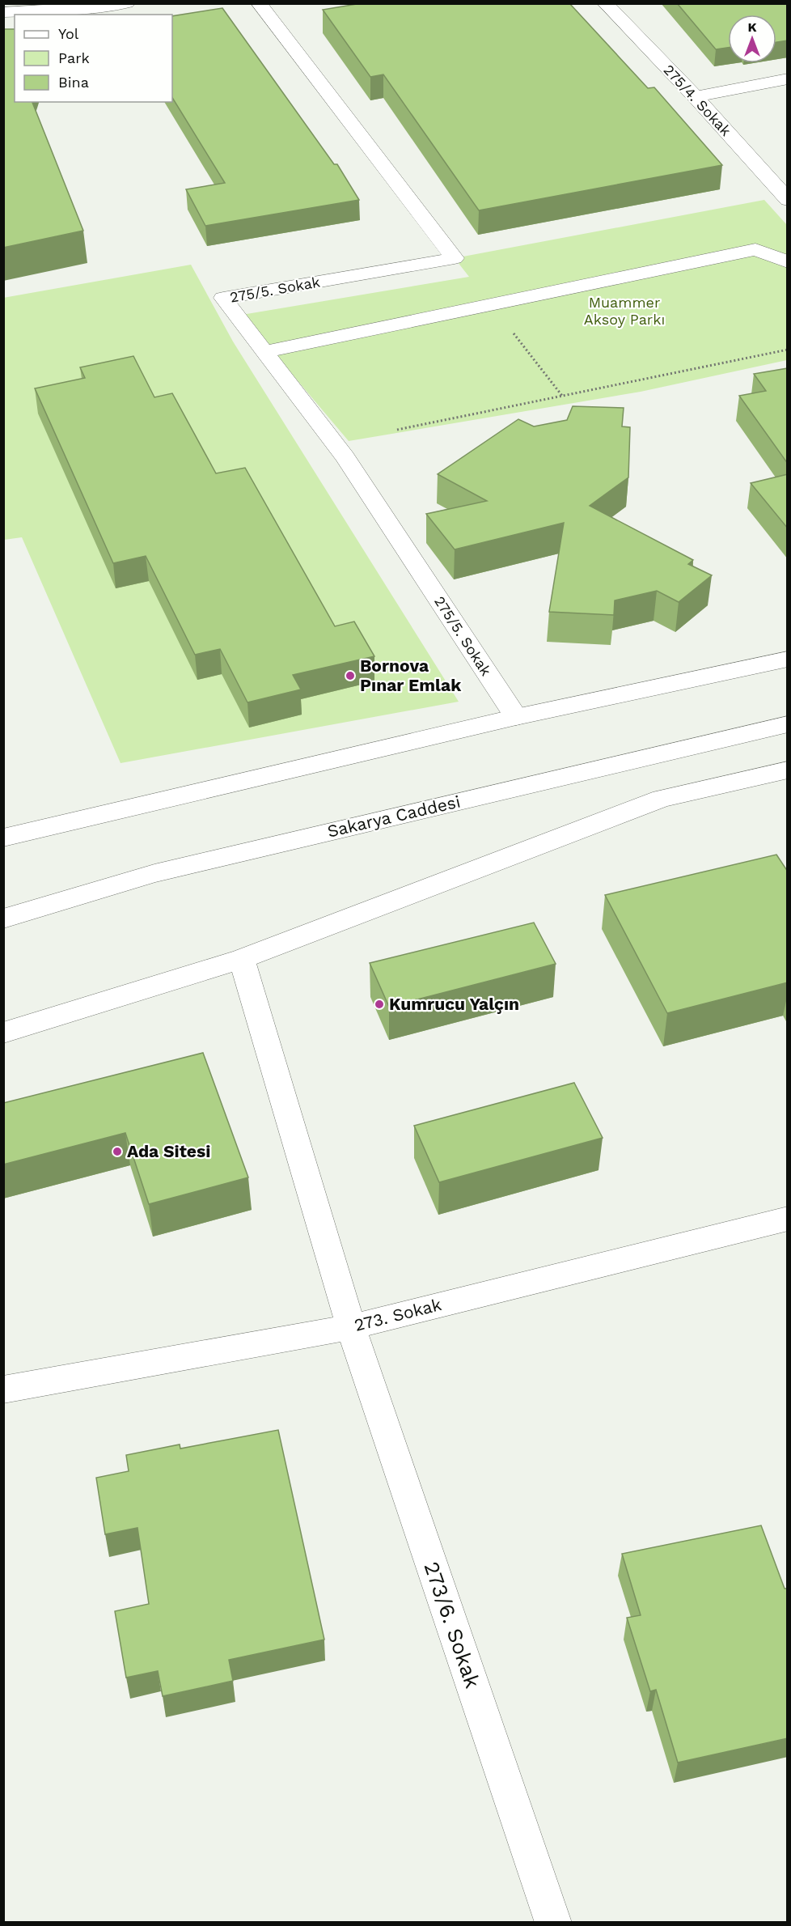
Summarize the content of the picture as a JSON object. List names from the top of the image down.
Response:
{
  "streets": {
    "street": [
      "275/4. Sokak",
      "275/5. Sokak",
      "Sakarya Caddesi",
      "273. Sokak",
      "273/6. Sokak"
    ]
  },
  "crossings": [
    ["273. Sokak", "273/6. Sokak"]
  ],
  "parks": ["Muammer Aksoy Parkı"],
  "places": ["Bornova Pınar Emlak", "Kumrucu Yalçın", "Ada Sitesi"],
  "legend": ["Yol", "Park", "Bina"],
  "north": "top"
}
